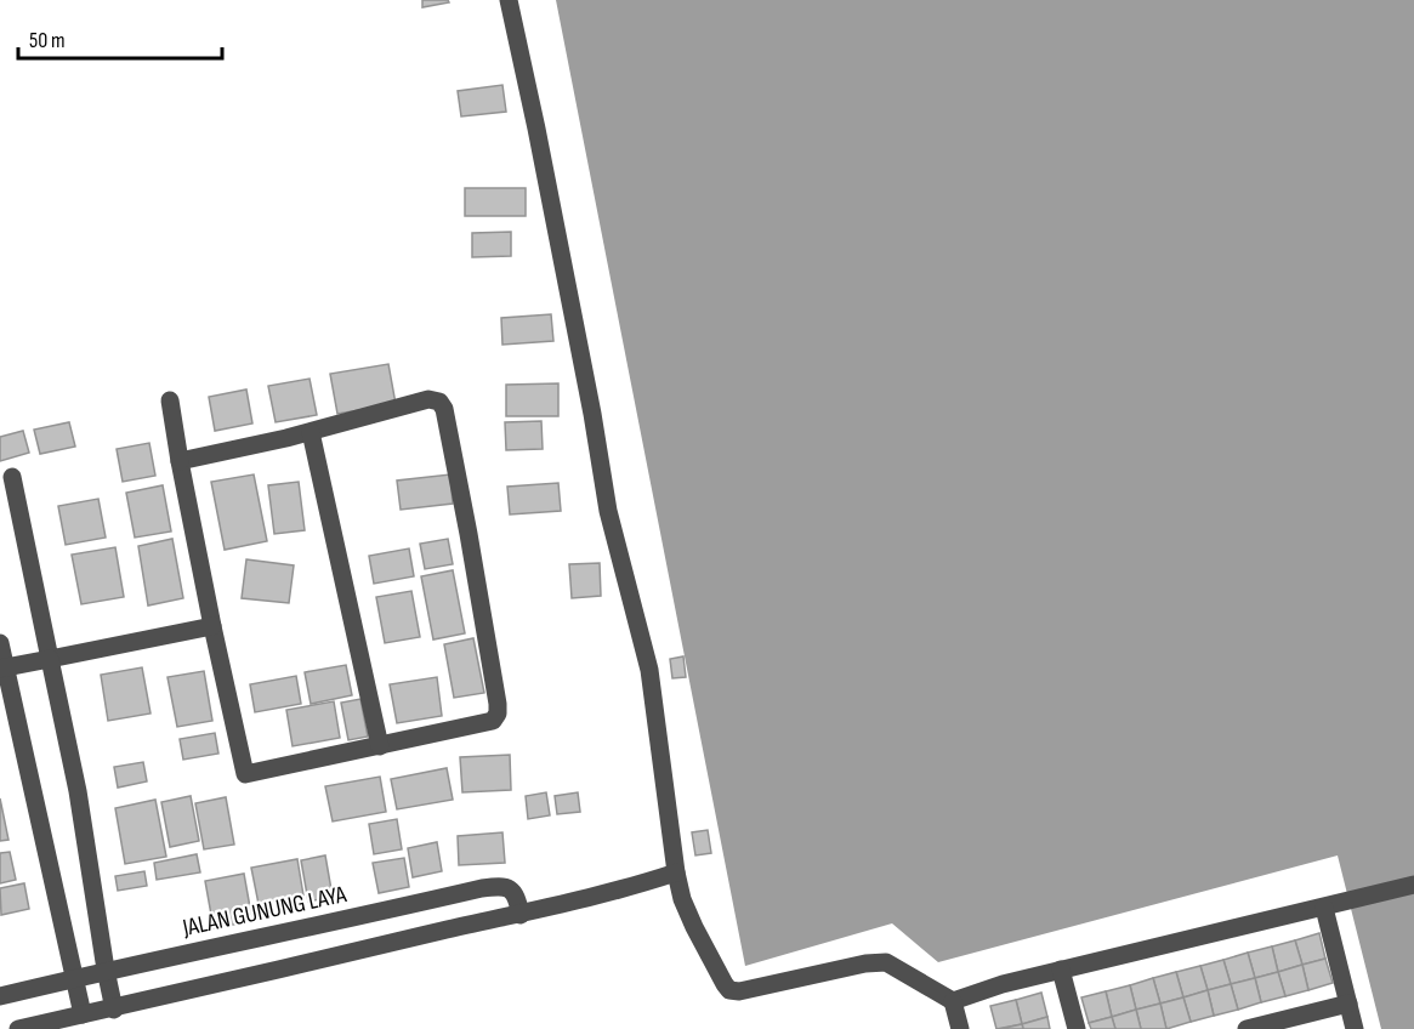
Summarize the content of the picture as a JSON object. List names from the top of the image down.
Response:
{
  "streets": {
    "street": ["JALAN GUNUNG LAYA"]
  },
  "scale_bar": "50 m"
}
